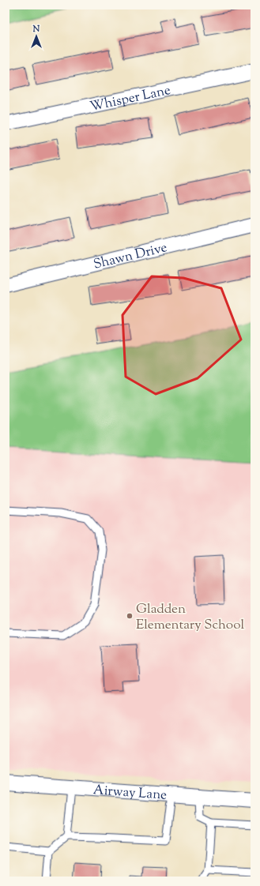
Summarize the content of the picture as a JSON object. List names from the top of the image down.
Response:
{
  "streets": {
    "street": ["Whisper Lane", "Shawn Drive", "Airway Lane"]
  },
  "places": ["Gladden Elementary School"],
  "north": "top"
}
